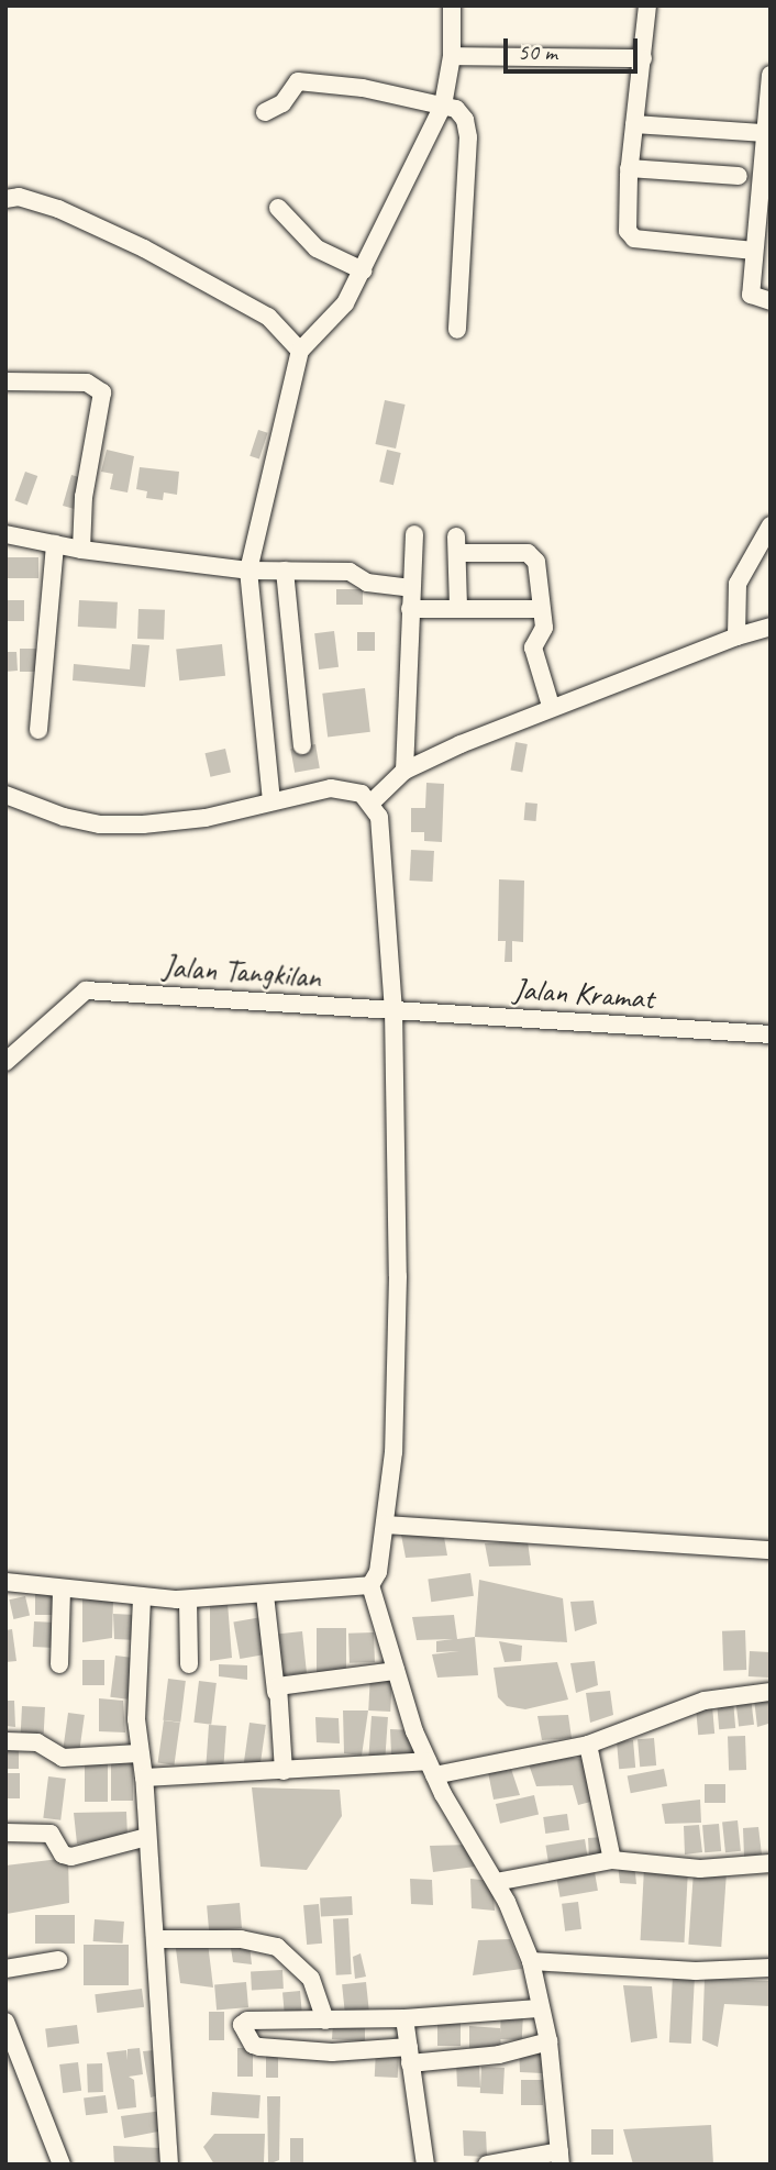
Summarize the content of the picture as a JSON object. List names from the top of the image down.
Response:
{
  "streets": {
    "street": ["Jalan Tangkilan", "Jalan Kramat"]
  },
  "crossings": [
    ["Jalan Tangkilan", "Jalan Kramat"]
  ],
  "scale_bar": "50 m"
}
